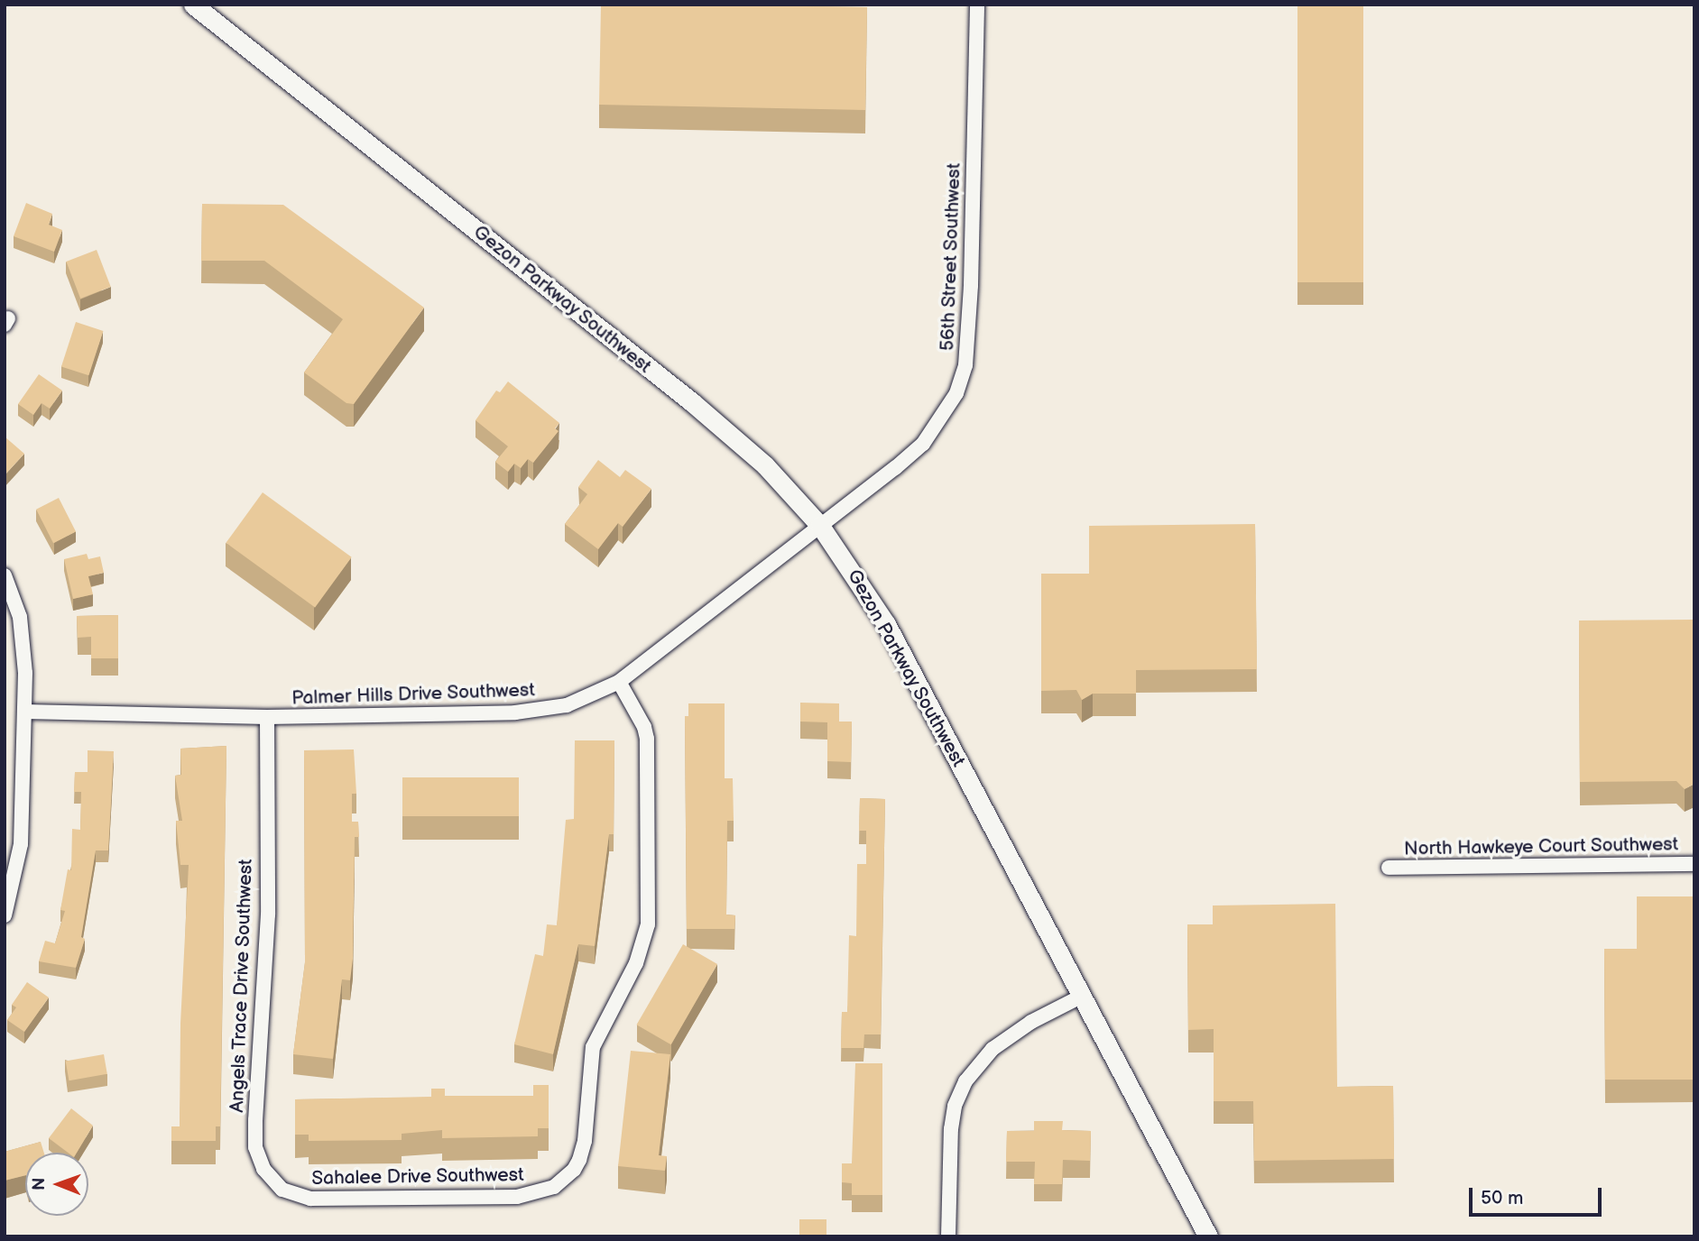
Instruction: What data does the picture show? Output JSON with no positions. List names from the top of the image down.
{
  "streets": {
    "main road": ["Gezon Parkway Southwest"],
    "street": [
      "56th Street Southwest",
      "Palmer Hills Drive Southwest",
      "North Hawkeye Court Southwest",
      "Angels Trace Drive Southwest",
      "Sahalee Drive Southwest"
    ]
  },
  "crossings": [
    ["56th Street Southwest", "Gezon Parkway Southwest"],
    ["56th Street Southwest", "Palmer Hills Drive Southwest"],
    ["Gezon Parkway Southwest", "Palmer Hills Drive Southwest"],
    ["Palmer Hills Drive Southwest", "Angels Trace Drive Southwest"],
    ["Palmer Hills Drive Southwest", "Sahalee Drive Southwest"],
    ["Angels Trace Drive Southwest", "Sahalee Drive Southwest"]
  ],
  "scale_bar": "50 m",
  "north": "left"
}
